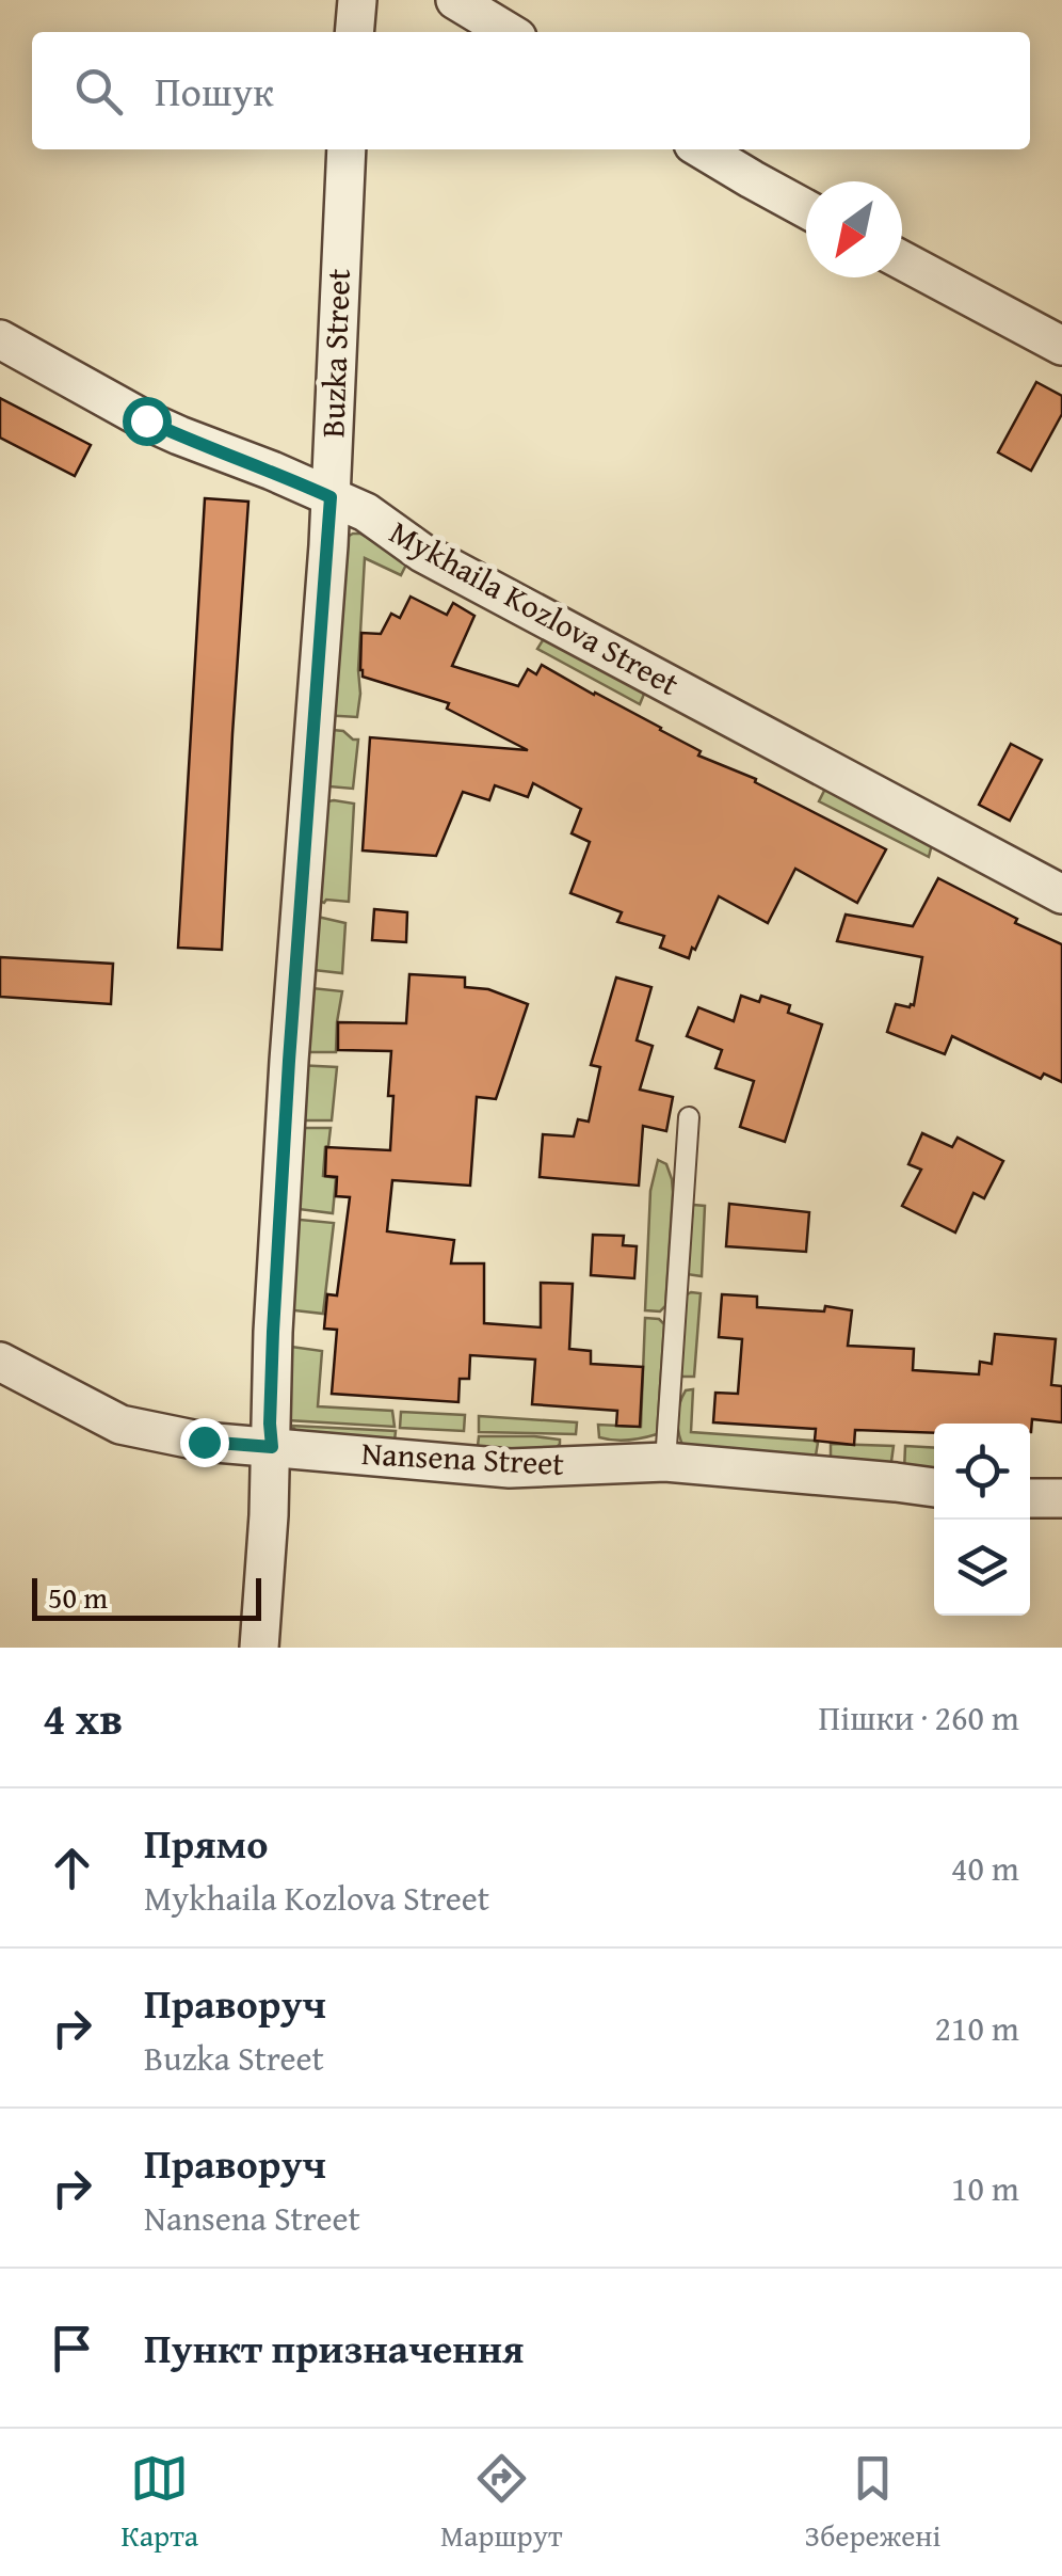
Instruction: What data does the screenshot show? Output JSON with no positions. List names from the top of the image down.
{
  "streets": {
    "street": ["Buzka Street", "Mykhaila Kozlova Street", "Nansena Street"]
  },
  "crossings": [
    ["Buzka Street", "Mykhaila Kozlova Street"],
    ["Buzka Street", "Nansena Street"]
  ],
  "scale_bar": "50 m",
  "north": "bottom left",
  "page": {
    "search": "Пошук",
    "scale": "50 m",
    "heading": ["4 хв", "Пішки · 260 m"],
    "list": [
      ["Прямо", "Mykhaila Kozlova Street", "40 m"],
      ["Праворуч", "Buzka Street", "210 m"],
      ["Праворуч", "Nansena Street", "10 m"],
      "Пункт призначення"
    ],
    "nav": ["Карта", "Маршрут", "Збережені"]
  }
}
